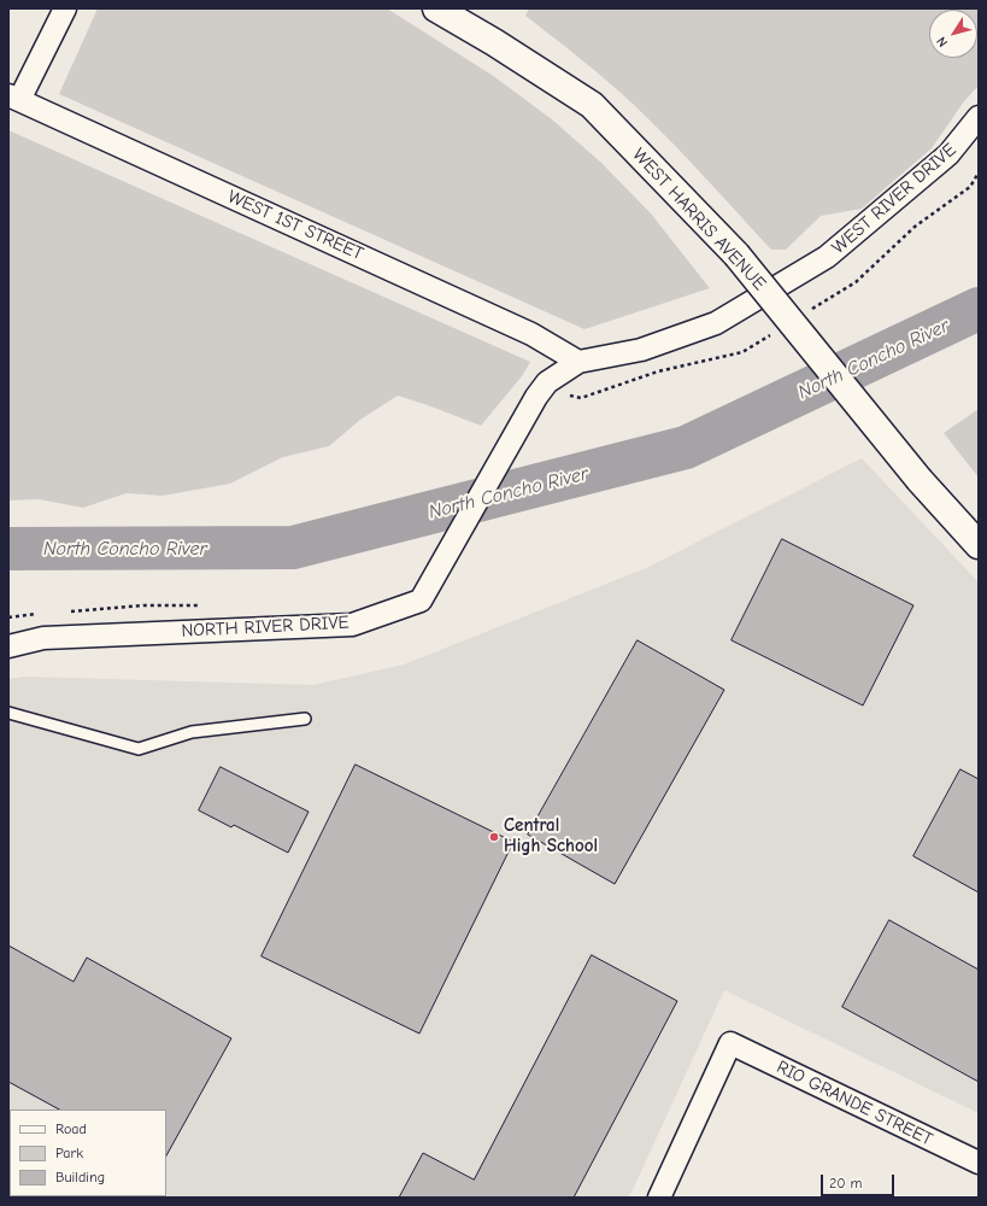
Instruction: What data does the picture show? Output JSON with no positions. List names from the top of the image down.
{
  "streets": {
    "street": [
      "WEST RIVER DRIVE",
      "WEST HARRIS AVENUE",
      "WEST 1ST STREET",
      "NORTH RIVER DRIVE",
      "RIO GRANDE STREET"
    ]
  },
  "crossings": [
    ["WEST RIVER DRIVE", "NORTH RIVER DRIVE"],
    ["WEST 1ST STREET", "NORTH RIVER DRIVE"]
  ],
  "water": ["North Concho River"],
  "places": ["Central High School"],
  "legend": ["Road", "Park", "Building"],
  "scale_bar": "20 m",
  "north": "bottom left"
}
